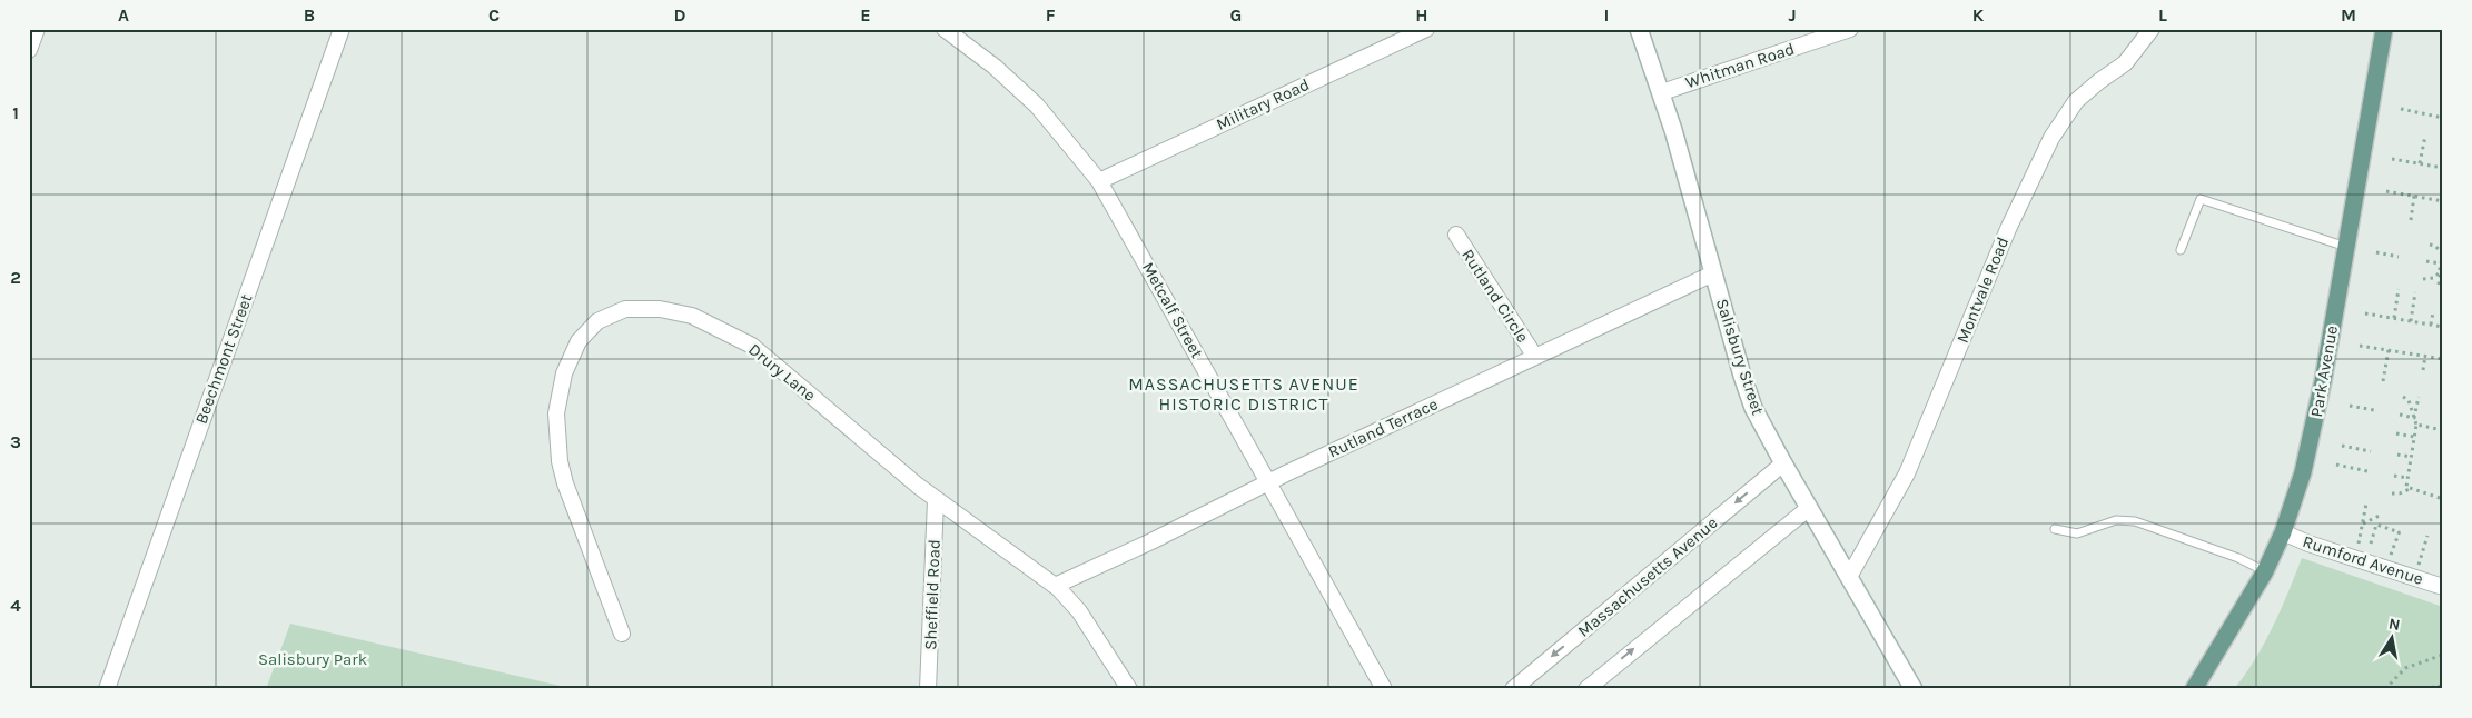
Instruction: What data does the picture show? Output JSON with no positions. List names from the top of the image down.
{
  "streets": {
    "main road": ["Salisbury Street", "Park Avenue"],
    "street": [
      "Whitman Road",
      "Military Road",
      "Montvale Road",
      "Rutland Circle",
      "Metcalf Street",
      "Beechmont Street",
      "Drury Lane",
      "Rutland Terrace",
      "Rumford Avenue",
      "Massachusetts Avenue",
      "Sheffield Road"
    ]
  },
  "crossings": [
    ["Whitman Road", "Salisbury Street"],
    ["Military Road", "Metcalf Street"],
    ["Montvale Road", "Salisbury Street"],
    ["Rutland Circle", "Rutland Terrace"],
    ["Metcalf Street", "Rutland Terrace"],
    ["Salisbury Street", "Rutland Terrace"],
    ["Salisbury Street", "Massachusetts Avenue"],
    ["Park Avenue", "Rumford Avenue"],
    ["Drury Lane", "Rutland Terrace"],
    ["Drury Lane", "Sheffield Road"]
  ],
  "districts": ["MASSACHUSETTS AVENUE HISTORIC DISTRICT"],
  "parks": ["Salisbury Park"],
  "north": "top",
  "grid": {
    "columns": [
      "A",
      "B",
      "C",
      "D",
      "E",
      "F",
      "G",
      "H",
      "I",
      "J",
      "K",
      "L",
      "M"
    ],
    "rows": [
      "1",
      "2",
      "3",
      "4"
    ]
  }
}
